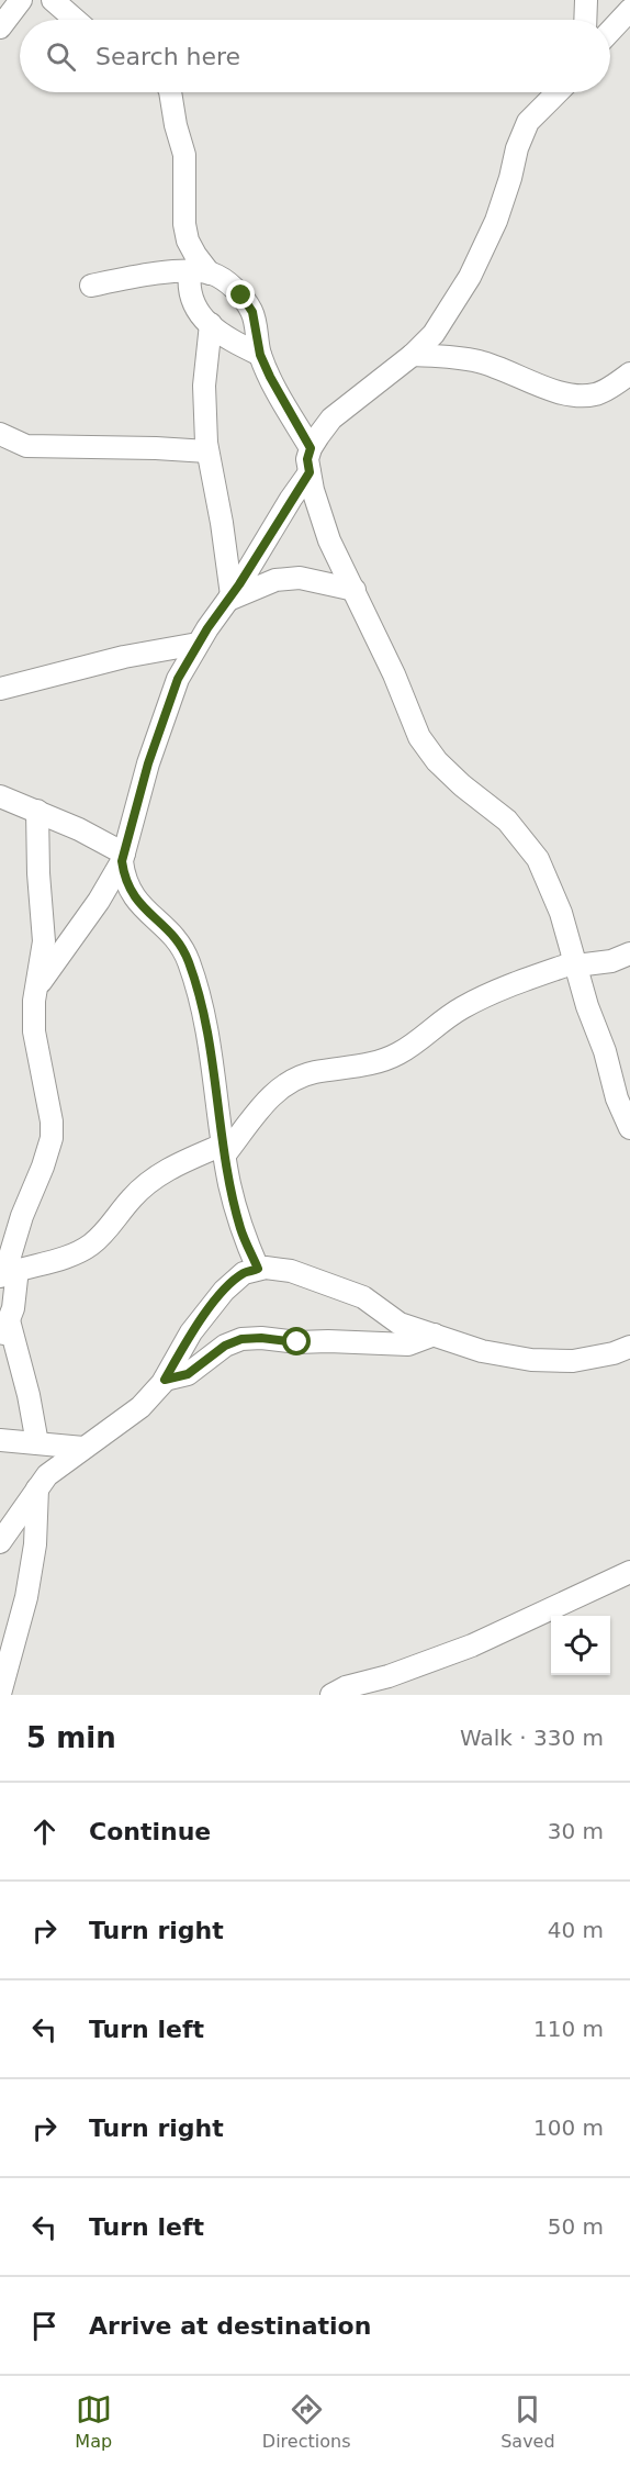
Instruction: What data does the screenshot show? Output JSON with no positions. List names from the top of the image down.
{
  "page": {
    "search": "Search here",
    "heading": ["5 min", "Walk · 330 m"],
    "list": [
      ["Continue", "30 m"],
      ["Turn right", "40 m"],
      ["Turn left", "110 m"],
      ["Turn right", "100 m"],
      ["Turn left", "50 m"],
      "Arrive at destination"
    ],
    "nav": ["Map", "Directions", "Saved"]
  }
}
